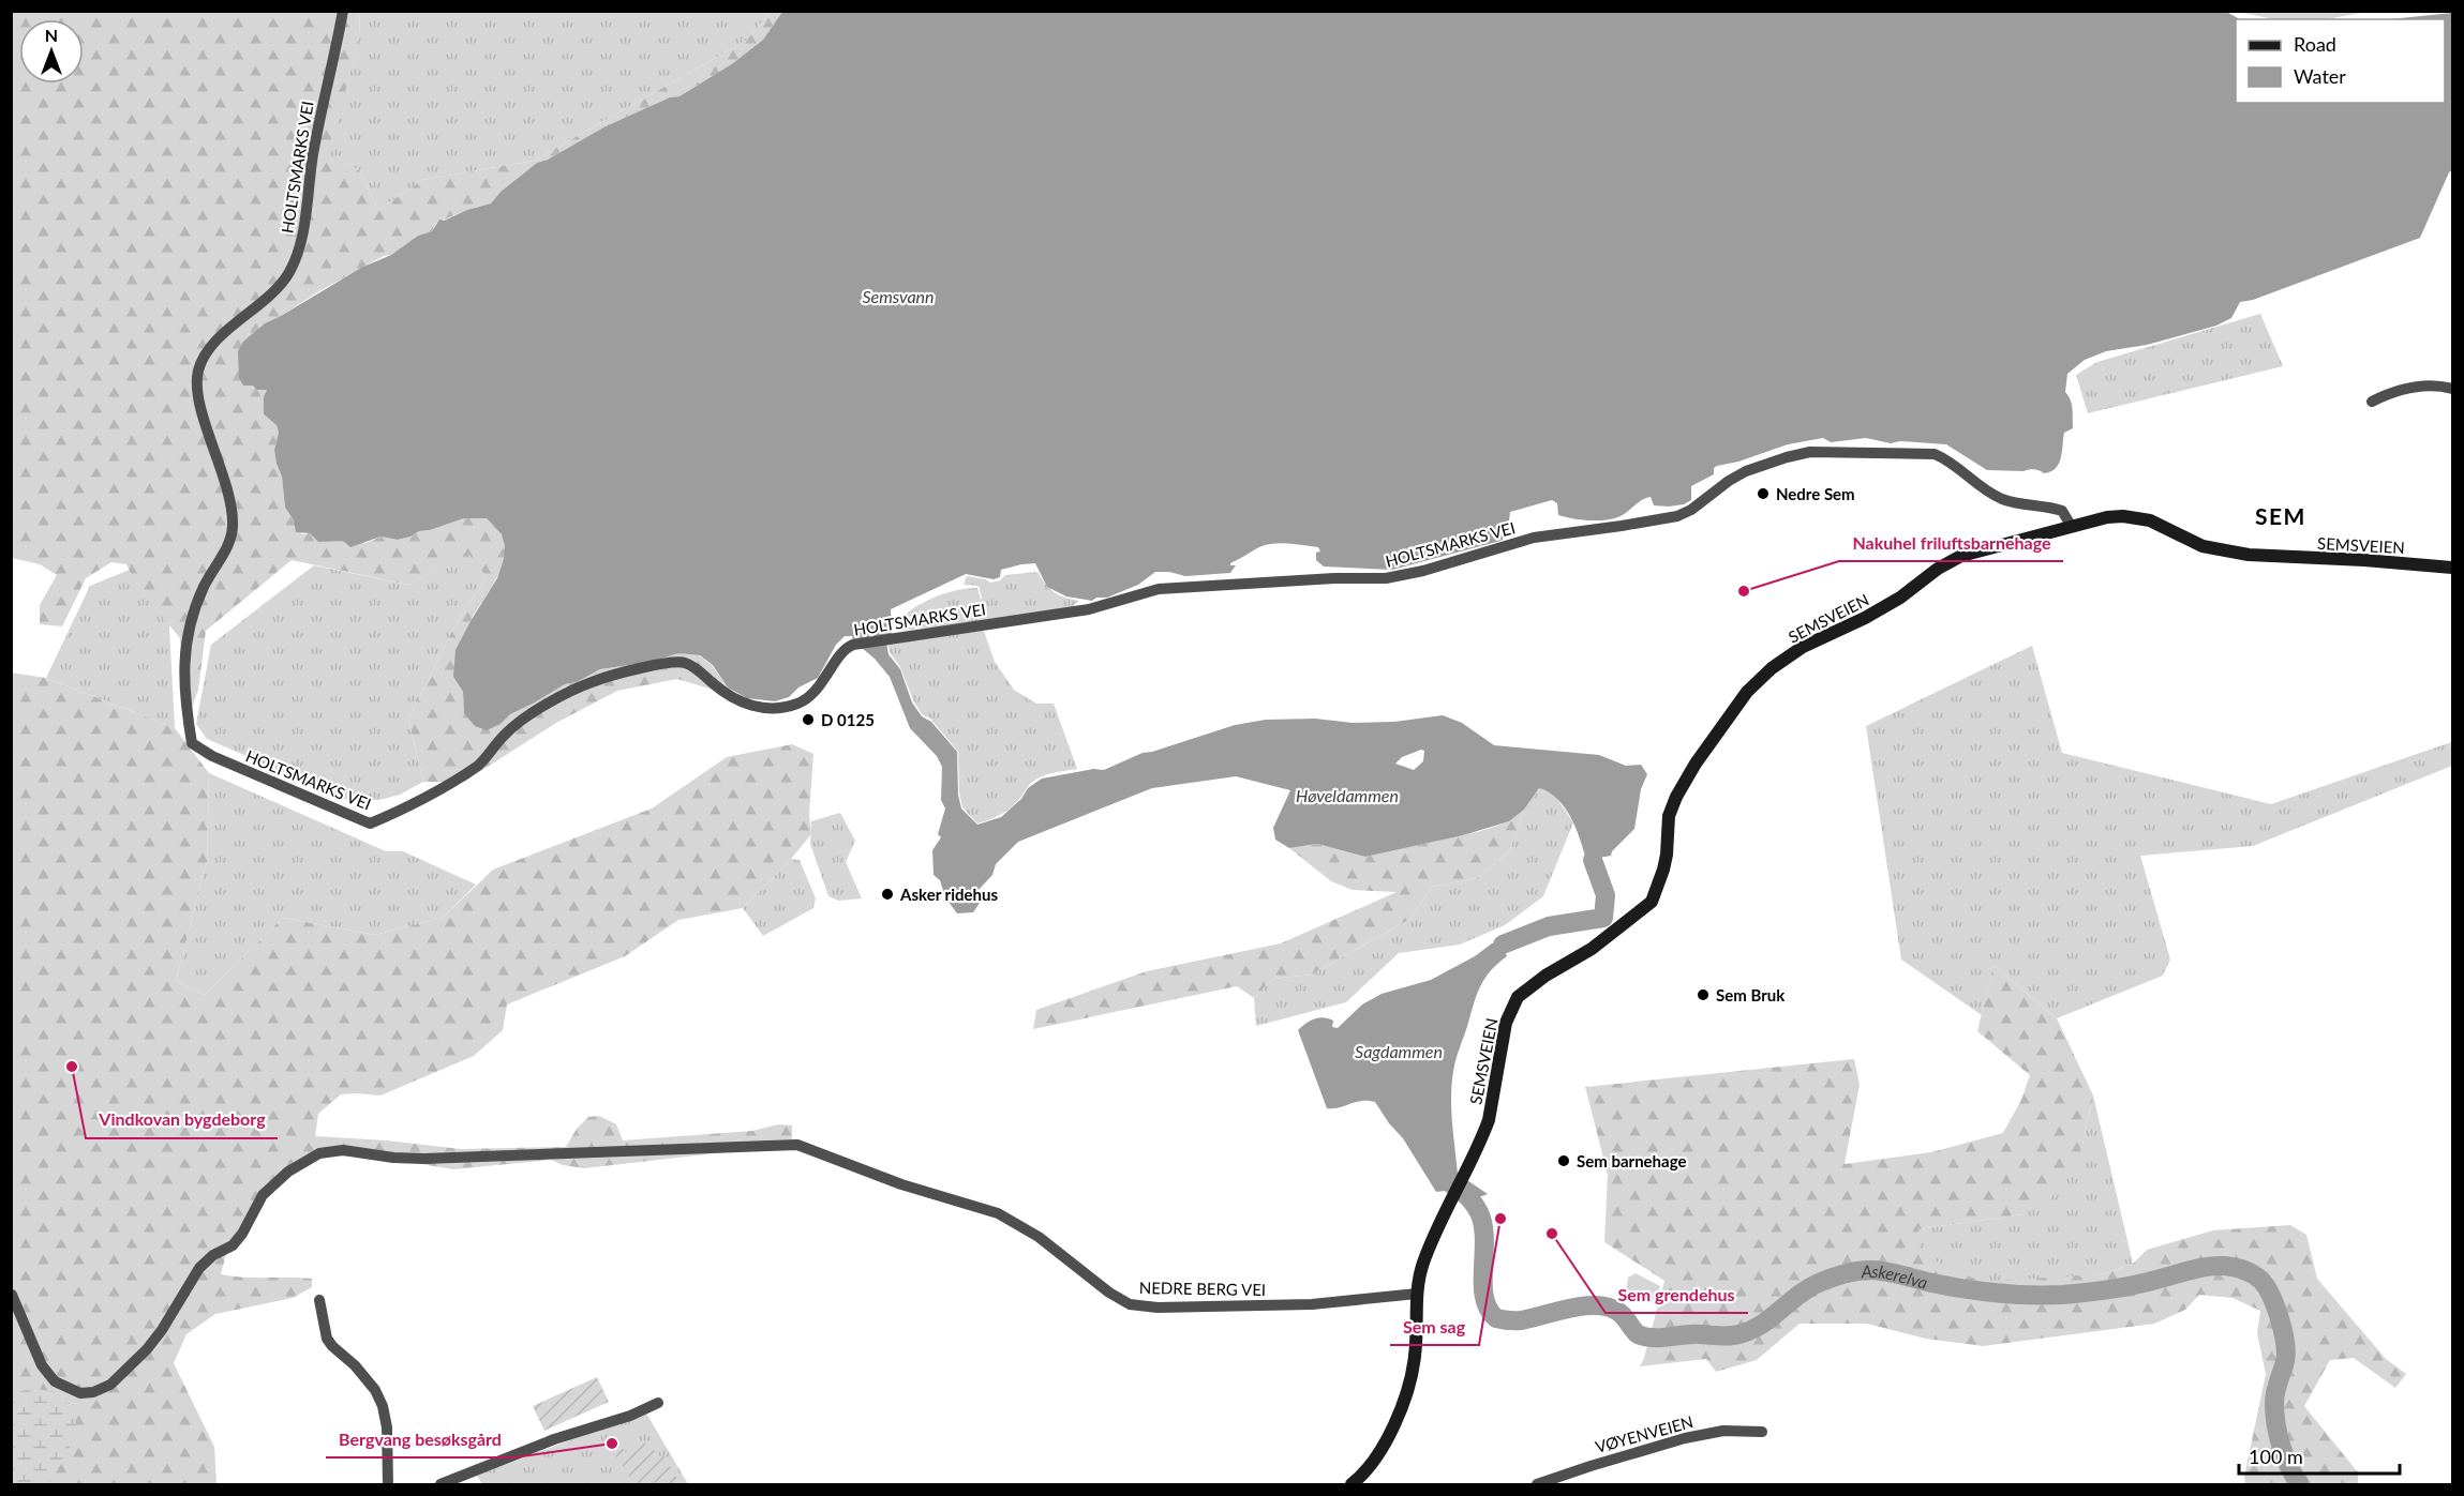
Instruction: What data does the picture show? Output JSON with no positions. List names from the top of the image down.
{
  "streets": {
    "main road": ["SEMSVEIEN"],
    "street": ["HOLTSMARKS VEI", "NEDRE BERG VEI", "VØYENVEIEN"]
  },
  "crossings": [
    ["HOLTSMARKS VEI", "SEMSVEIEN"],
    ["SEMSVEIEN", "NEDRE BERG VEI"]
  ],
  "districts": ["SEM"],
  "water": [
    "Semsvann",
    "Høveldammen",
    "Sagdammen",
    "Askerelva"
  ],
  "places": [
    "Nedre Sem",
    "Nakuhel friluftsbarnehage",
    "D 0125",
    "Asker ridehus",
    "Sem Bruk",
    "Vindkovan bygdeborg",
    "Sem barnehage",
    "Sem sag",
    "Sem grendehus",
    "Bergvang besøksgård"
  ],
  "legend": ["Road", "Water"],
  "scale_bar": "100 m",
  "north": "top"
}
